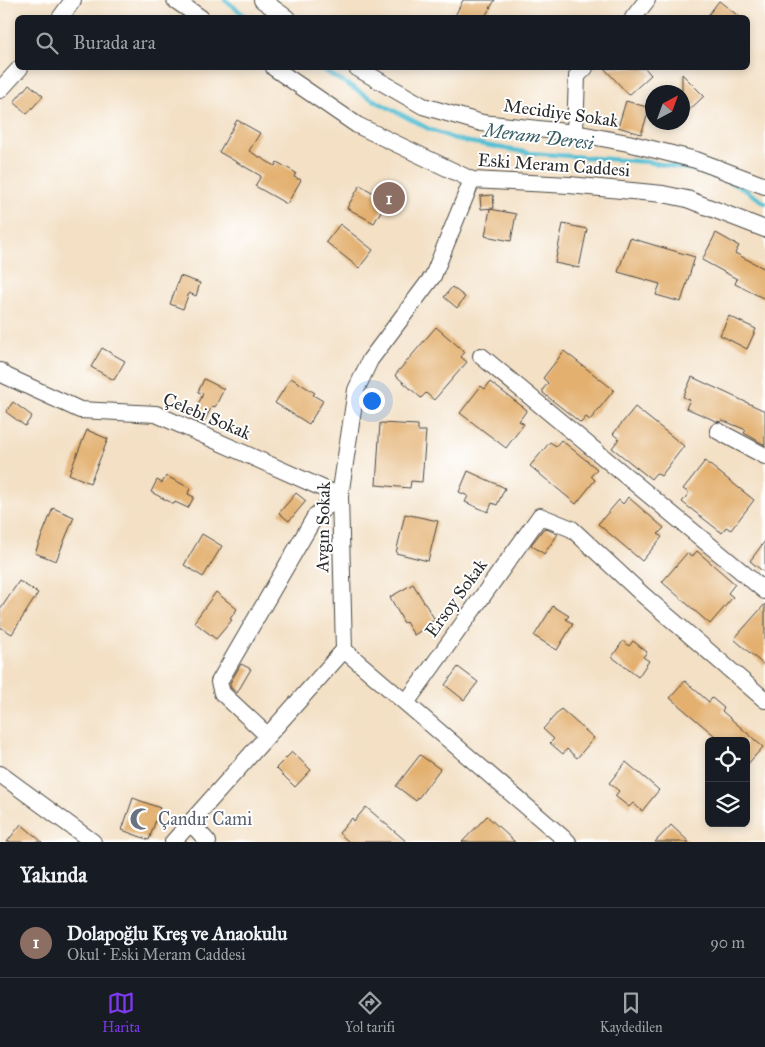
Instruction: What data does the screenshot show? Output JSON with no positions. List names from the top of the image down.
{
  "streets": {
    "street": [
      "Mecidiye Sokak",
      "Eski Meram Caddesi",
      "Çelebi Sokak",
      "Avgın Sokak",
      "Ersoy Sokak"
    ]
  },
  "crossings": [
    ["Eski Meram Caddesi", "Avgın Sokak"],
    ["Çelebi Sokak", "Avgın Sokak"]
  ],
  "water": ["Meram Deresi"],
  "places": {
    "mosque": ["Çandır Cami"]
  },
  "north": "top right",
  "page": {
    "search": "Burada ara",
    "pins": "1",
    "heading": "Yakında",
    "list": [
      {
        "mark": "1",
        "name": "Dolapoğlu Kreş ve Anaokulu",
        "note": "Okul · Eski Meram Caddesi",
        "value": "90 m"
      }
    ],
    "nav": ["Harita", "Yol tarifi", "Kaydedilen"]
  }
}
